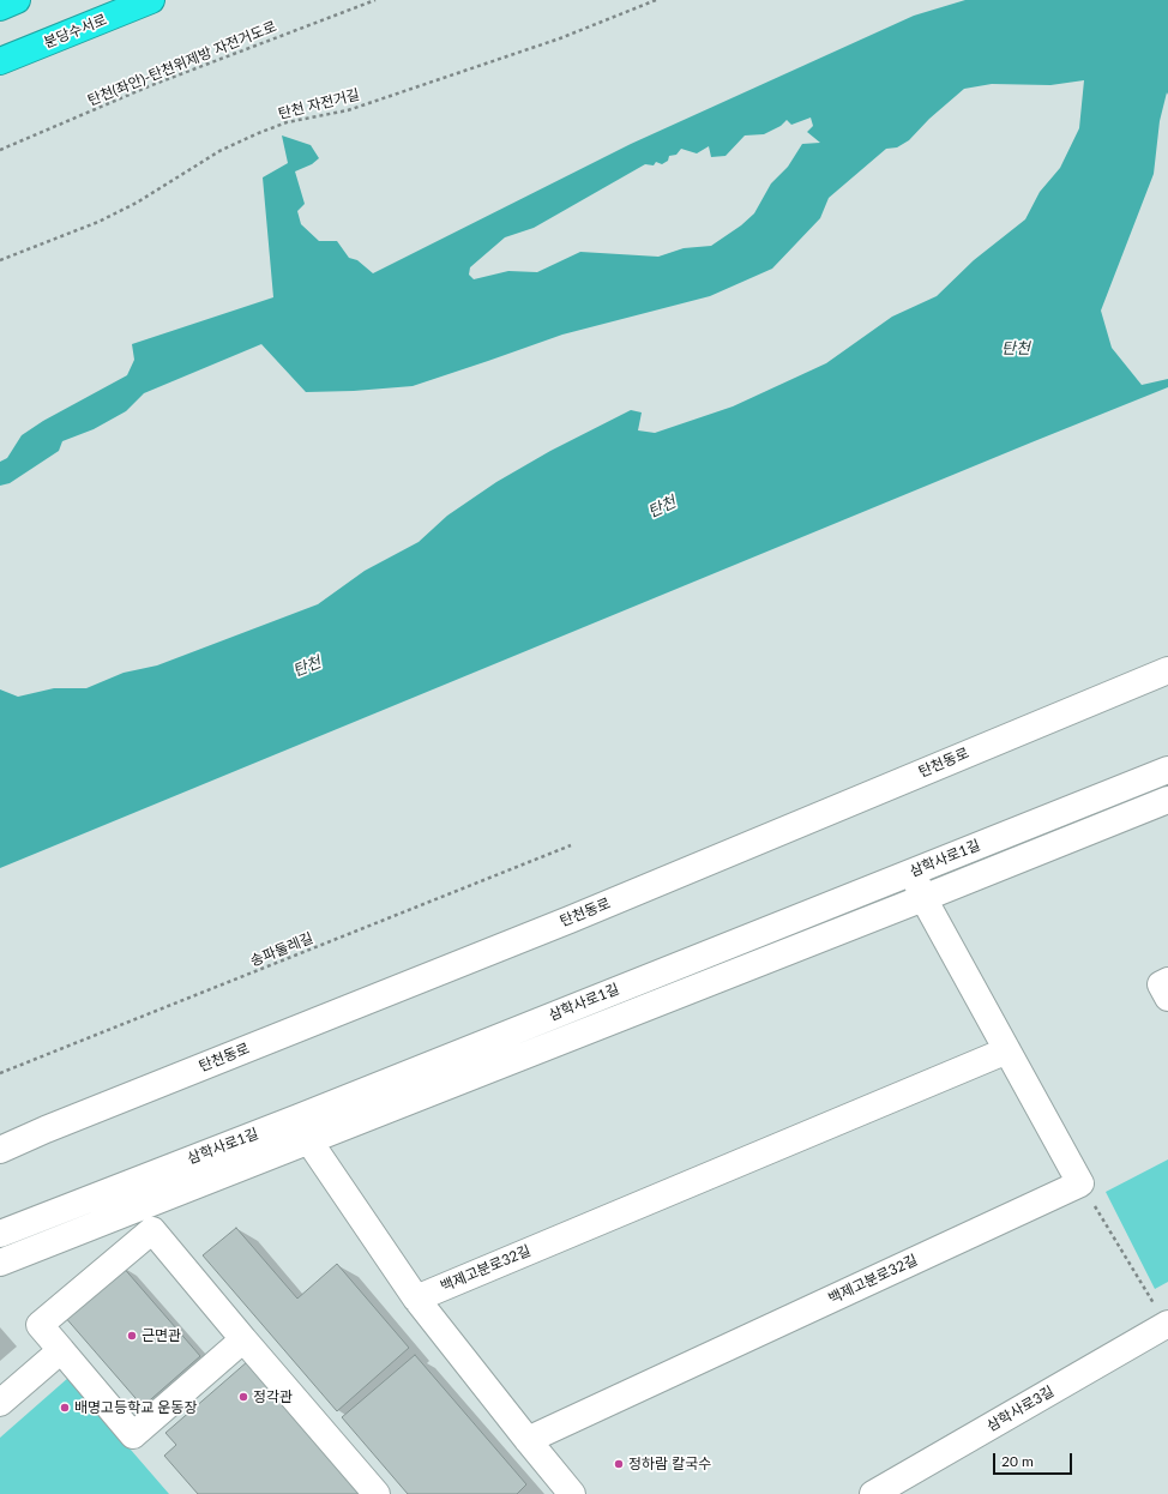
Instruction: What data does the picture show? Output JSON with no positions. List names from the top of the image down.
{
  "streets": {
    "highway": ["분당수서로"],
    "street": [
      "탄천동로",
      "삼학사로1길",
      "백제고분로32길",
      "삼학사로3길"
    ],
    "path": ["탄천(좌안)-탄천위제방 자전거도로", "탄천 자전거길", "송파둘레길"]
  },
  "water": ["탄천"],
  "places": [
    "근면관",
    "정각관",
    "배명고등학교 운동장",
    "정하람 칼국수"
  ],
  "scale_bar": "20 m"
}
